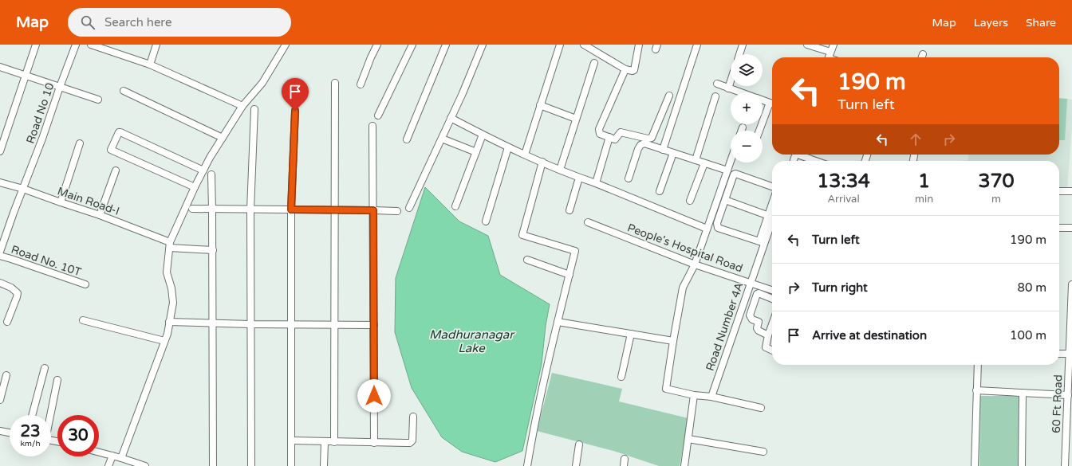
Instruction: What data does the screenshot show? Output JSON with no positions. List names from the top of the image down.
{
  "streets": {
    "street": [
      "Road No 10",
      "Main Road-I",
      "People's Hospital Road",
      "Road No. 10T",
      "Road Number 4A",
      "60 Ft Road"
    ]
  },
  "crossings": [
    ["Road No 10", "Main Road-I"],
    ["People's Hospital Road", "Road Number 4A"]
  ],
  "water": ["Madhuranagar Lake"],
  "page": {
    "header": "Map",
    "search": "Search here",
    "nav": ["Map", "Layers", "Share"],
    "map_buttons": ["+", "−"],
    "turn": ["190 m", "Turn left"],
    "eta": [
      "13:34",
      "Arrival",
      "1",
      "min",
      "370",
      "m"
    ],
    "list": [
      {
        "name": "Turn left",
        "value": "190 m"
      },
      {
        "name": "Turn right",
        "value": "80 m"
      },
      {
        "name": "Arrive at destination",
        "value": "100 m"
      }
    ],
    "speed": "23 km/h",
    "limit": "30"
  }
}
